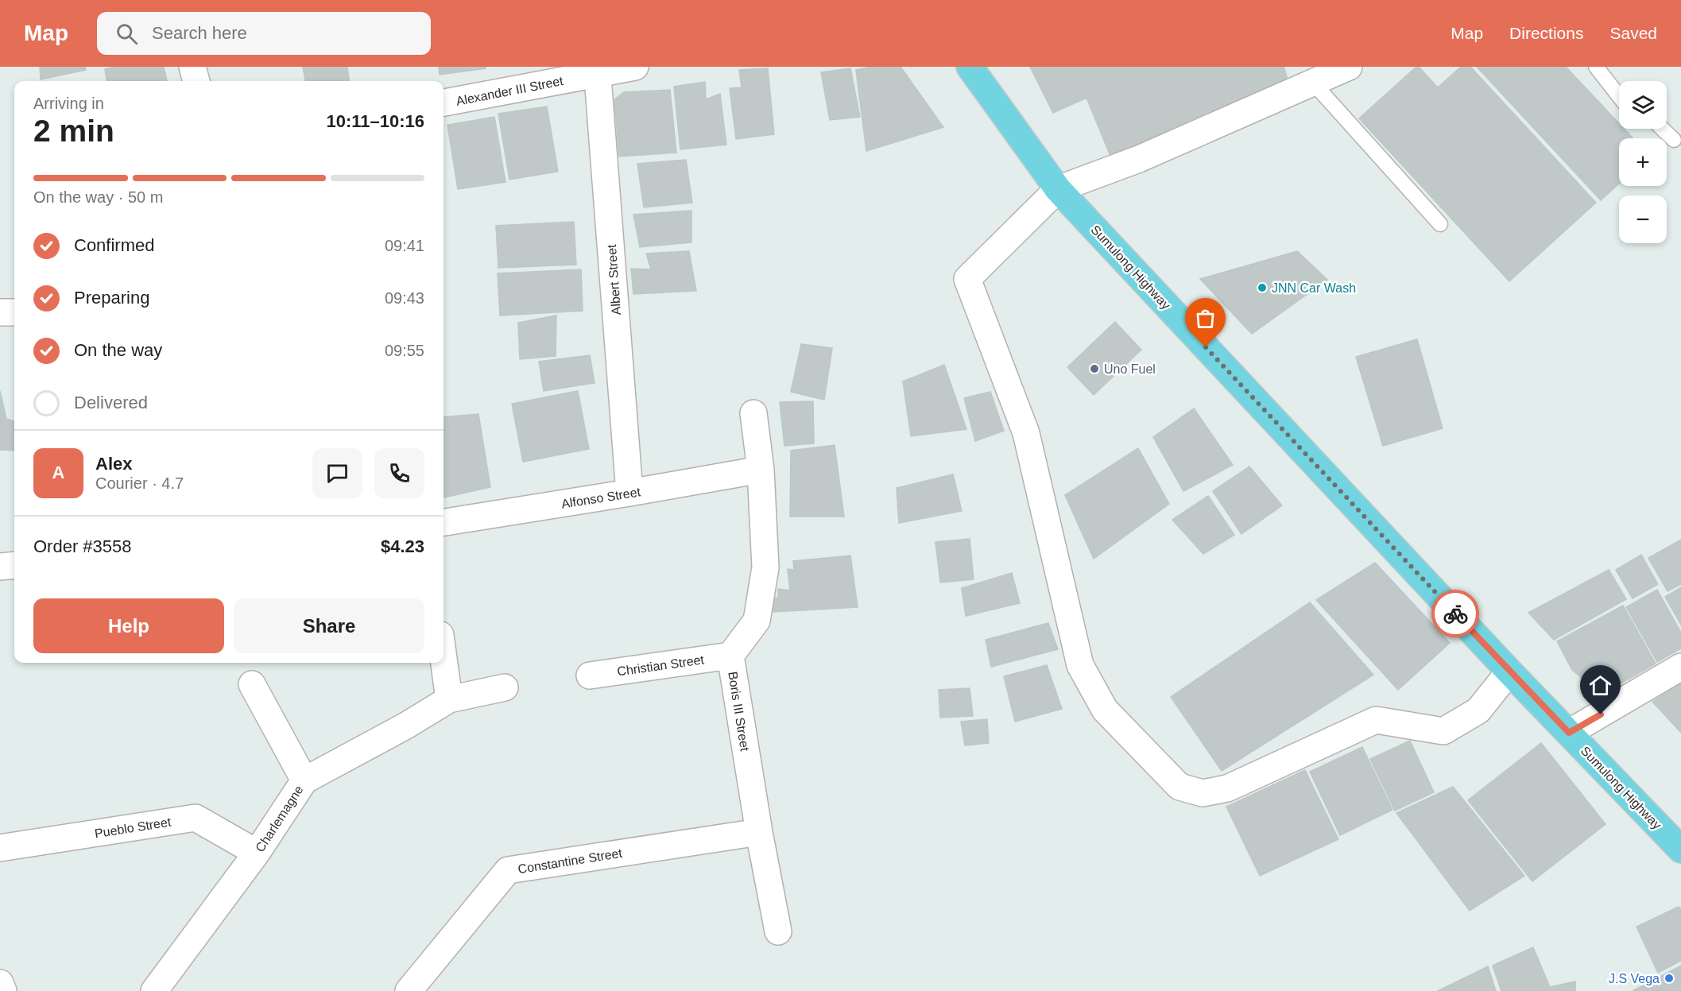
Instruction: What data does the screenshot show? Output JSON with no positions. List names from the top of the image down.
{
  "streets": {
    "main road": ["Sumulong Highway"],
    "street": [
      "Alexander III Street",
      "Albert Street",
      "Alfonso Street",
      "Christian Street",
      "Boris III Street",
      "Charlemagne",
      "Pueblo Street",
      "Constantine Street"
    ]
  },
  "crossings": [
    ["Alexander III Street", "Albert Street"],
    ["Albert Street", "Alfonso Street"],
    ["Alfonso Street", "Boris III Street"],
    ["Christian Street", "Boris III Street"],
    ["Boris III Street", "Constantine Street"],
    ["Charlemagne", "Pueblo Street"]
  ],
  "places": ["JNN Car Wash", "Uno Fuel", "J.S Vega"],
  "page": {
    "header": "Map",
    "search": "Search here",
    "nav": ["Map", "Directions", "Saved"],
    "map_buttons": ["+", "−"],
    "heading": ["2 min", "Arriving in", "10:11–10:16"],
    "panel": [
      "Alex",
      "Courier · 4.7",
      "Order #3558",
      "$4.23"
    ],
    "bar": "On the way · 50 m",
    "list": [
      ["Confirmed", "09:41"],
      ["Preparing", "09:43"],
      ["On the way", "09:55"],
      "Delivered"
    ],
    "round": "A",
    "buttons": ["Help", "Share"]
  }
}
